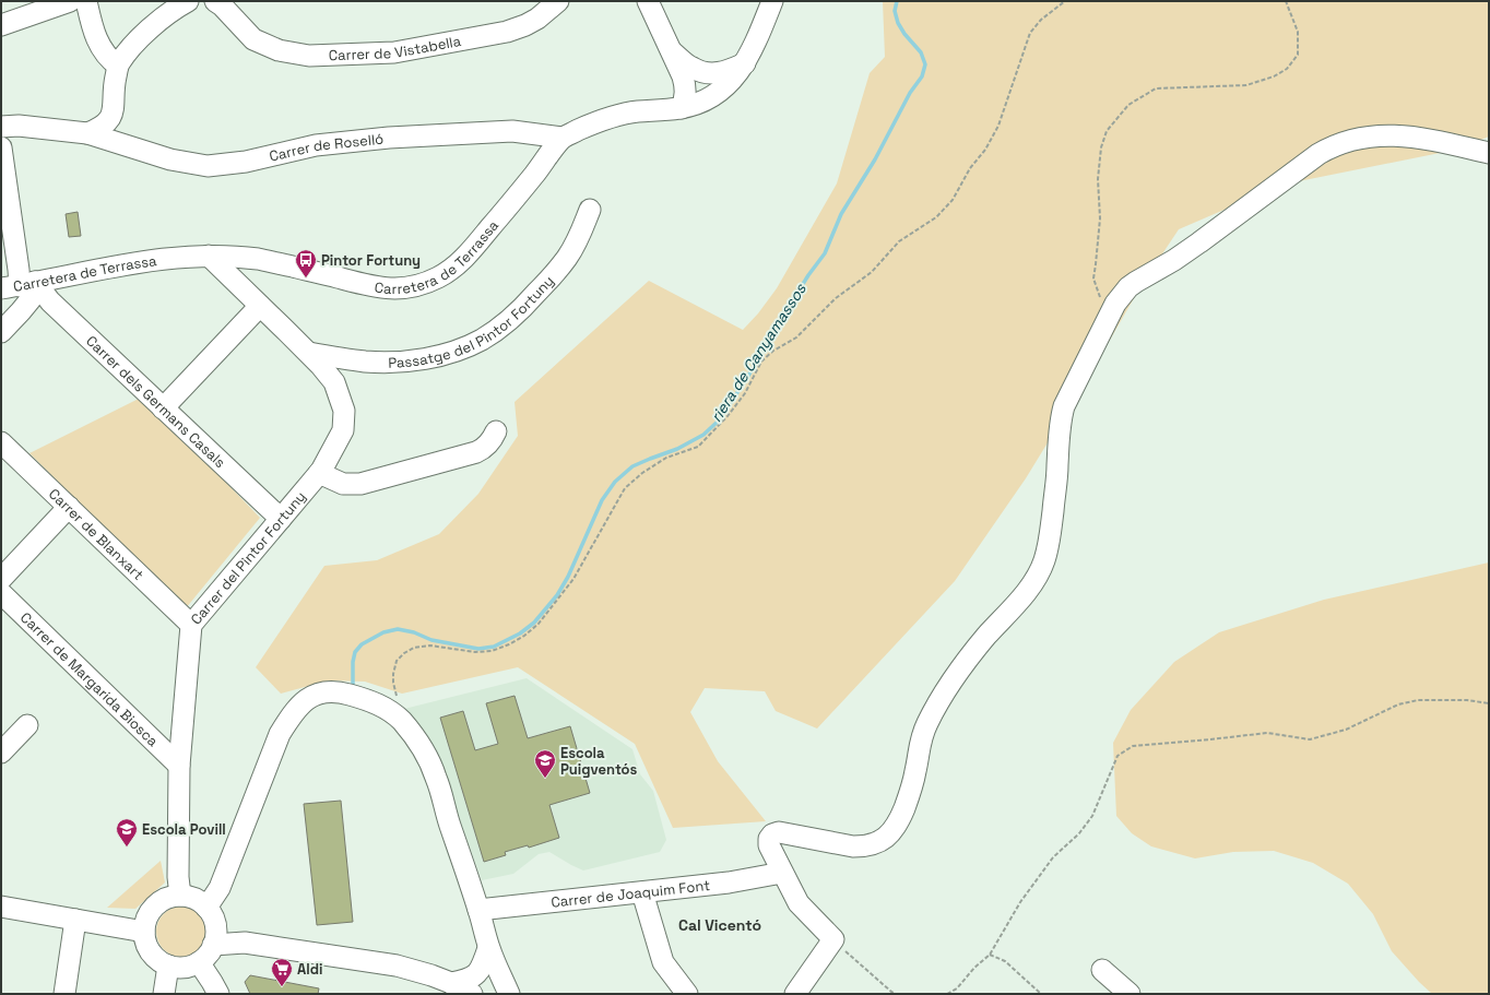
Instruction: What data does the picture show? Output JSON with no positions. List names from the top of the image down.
{
  "streets": {
    "street": [
      "Carrer de Vistabella",
      "Carrer de Roselló",
      "Carretera de Terrassa",
      "Passatge del Pintor Fortuny",
      "Carrer dels Germans Casals",
      "Carrer de Blanxart",
      "Carrer del Pintor Fortuny",
      "Carrer de Margarida Biosca",
      "Carrer de Joaquim Font"
    ]
  },
  "crossings": [
    ["Carrer de Roselló", "Carretera de Terrassa"],
    ["Carretera de Terrassa", "Carrer dels Germans Casals"],
    ["Carretera de Terrassa", "Carrer del Pintor Fortuny"],
    ["Passatge del Pintor Fortuny", "Carrer del Pintor Fortuny"],
    ["Carrer dels Germans Casals", "Carrer del Pintor Fortuny"],
    ["Carrer de Blanxart", "Carrer del Pintor Fortuny"],
    ["Carrer del Pintor Fortuny", "Carrer de Margarida Biosca"]
  ],
  "districts": ["Cal Vicentó"],
  "water": ["riera de Canyamassos"],
  "places": {
    "bus stop": ["Pintor Fortuny"],
    "school or university": ["Escola Puigventós", "Escola Povill"],
    "supermarket": ["Aldi"]
  }
}
